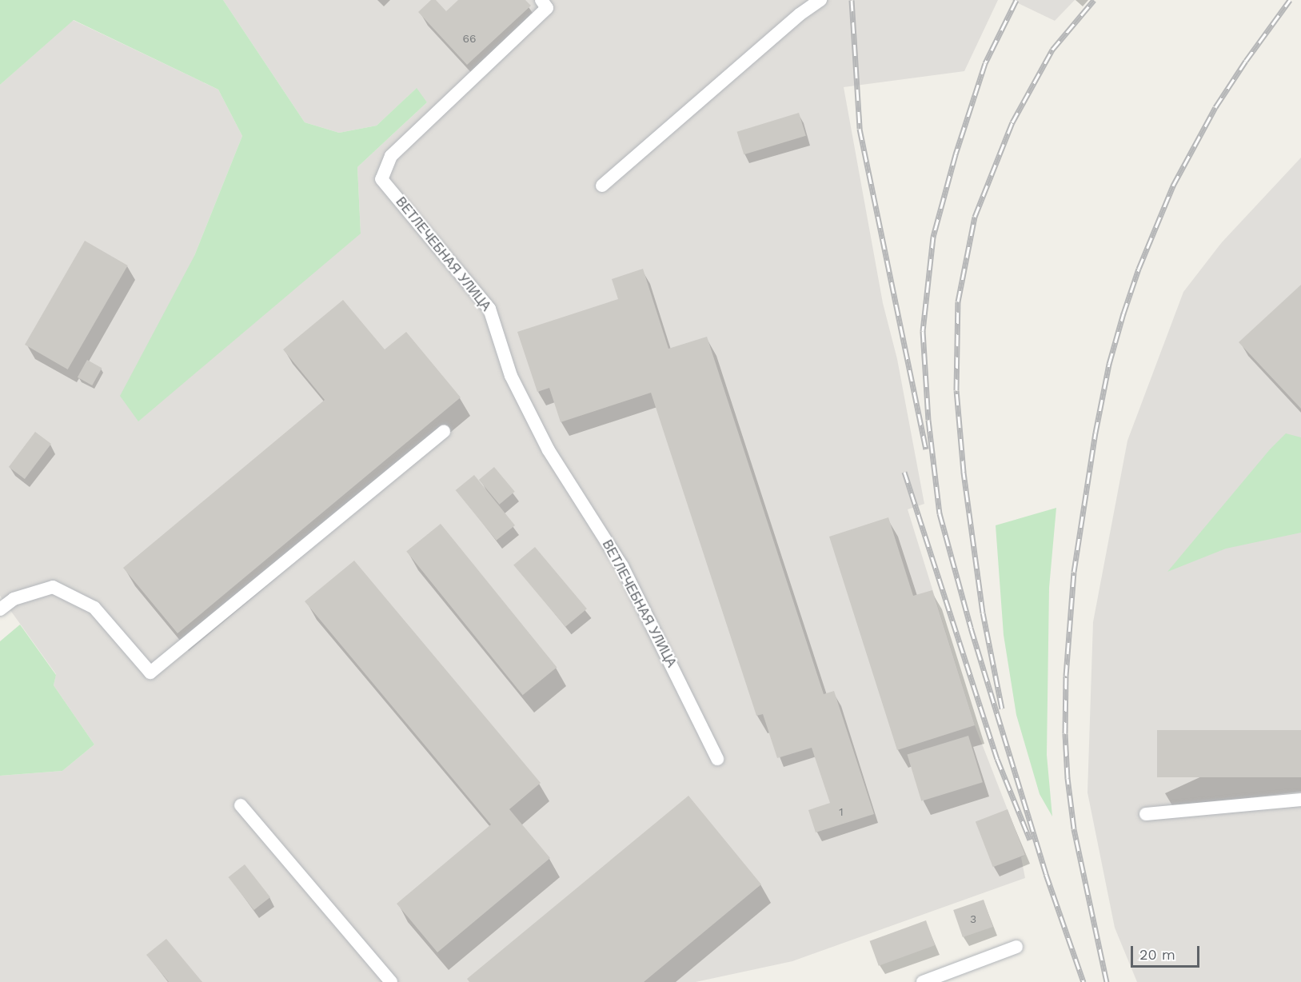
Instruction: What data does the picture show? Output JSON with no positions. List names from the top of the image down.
{
  "streets": {
    "lane": ["ВЕТЛЕЧЕБНАЯ УЛИЦА"]
  },
  "house_numbers": ["66", "1", "3"],
  "scale_bar": "20 m"
}
